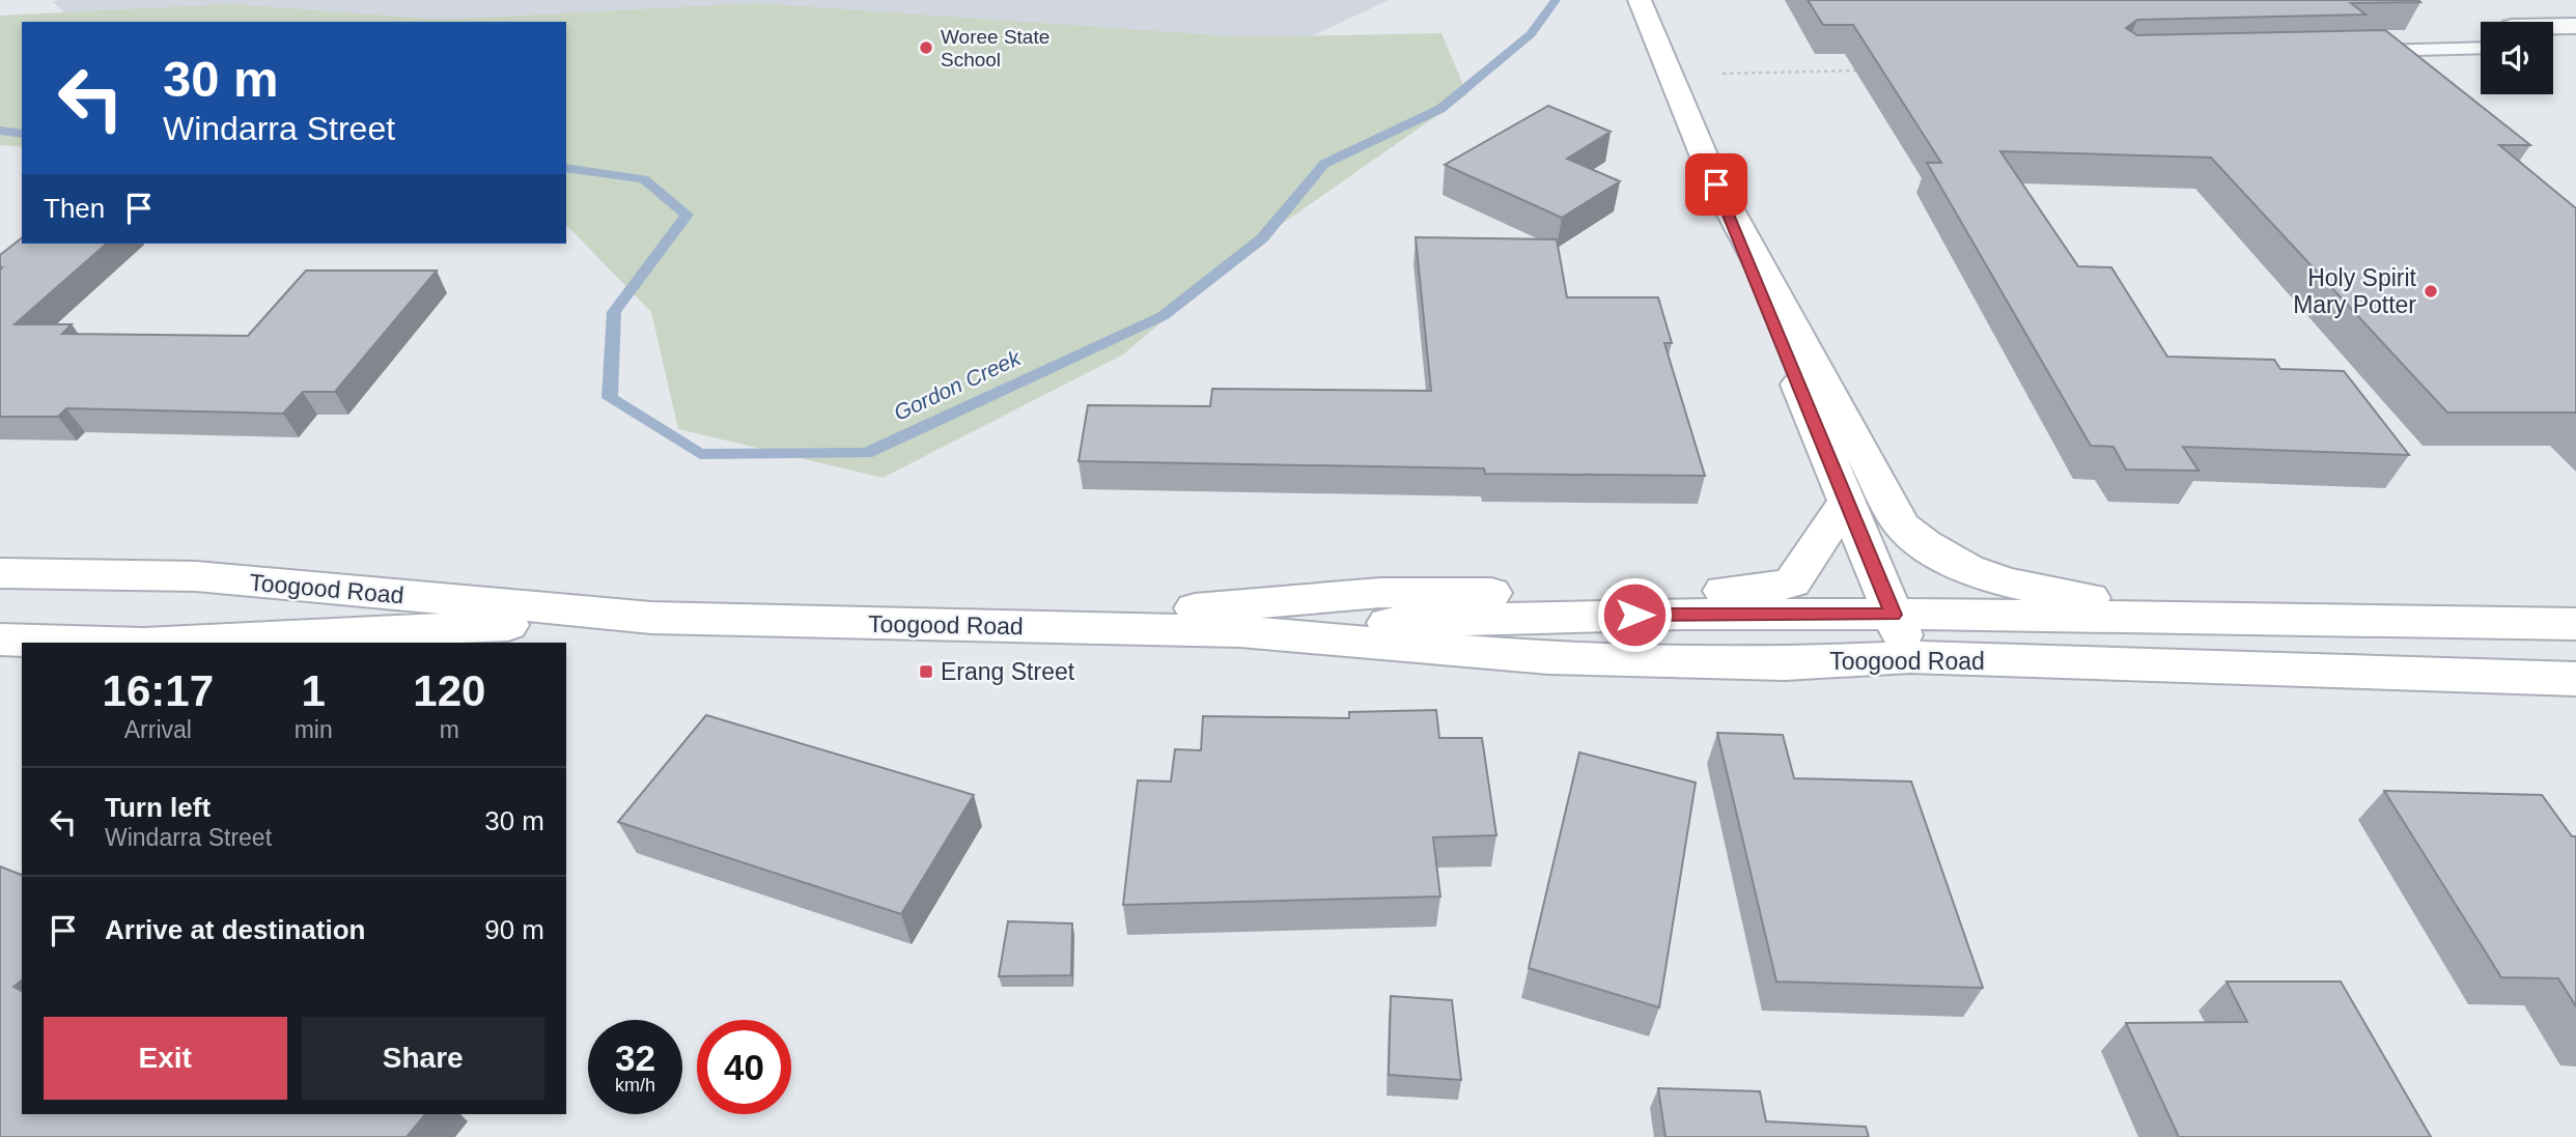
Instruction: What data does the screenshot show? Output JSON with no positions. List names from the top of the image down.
{
  "streets": {
    "street": ["Toogood Road"]
  },
  "water": ["Gordon Creek"],
  "places": {
    "other": ["Woree State School", "Holy Spirit Mary Potter"],
    "transit": ["Erang Street"]
  },
  "page": {
    "turn": ["30 m", "Windarra Street"],
    "then": "Then",
    "eta": [
      "16:17",
      "Arrival",
      "1",
      "min",
      "120",
      "m"
    ],
    "list": [
      {
        "name": "Turn left",
        "note": "Windarra Street",
        "value": "30 m"
      },
      {
        "name": "Arrive at destination",
        "value": "90 m"
      }
    ],
    "buttons": ["Exit", "Share"],
    "speed": "32 km/h",
    "limit": "40"
  }
}
